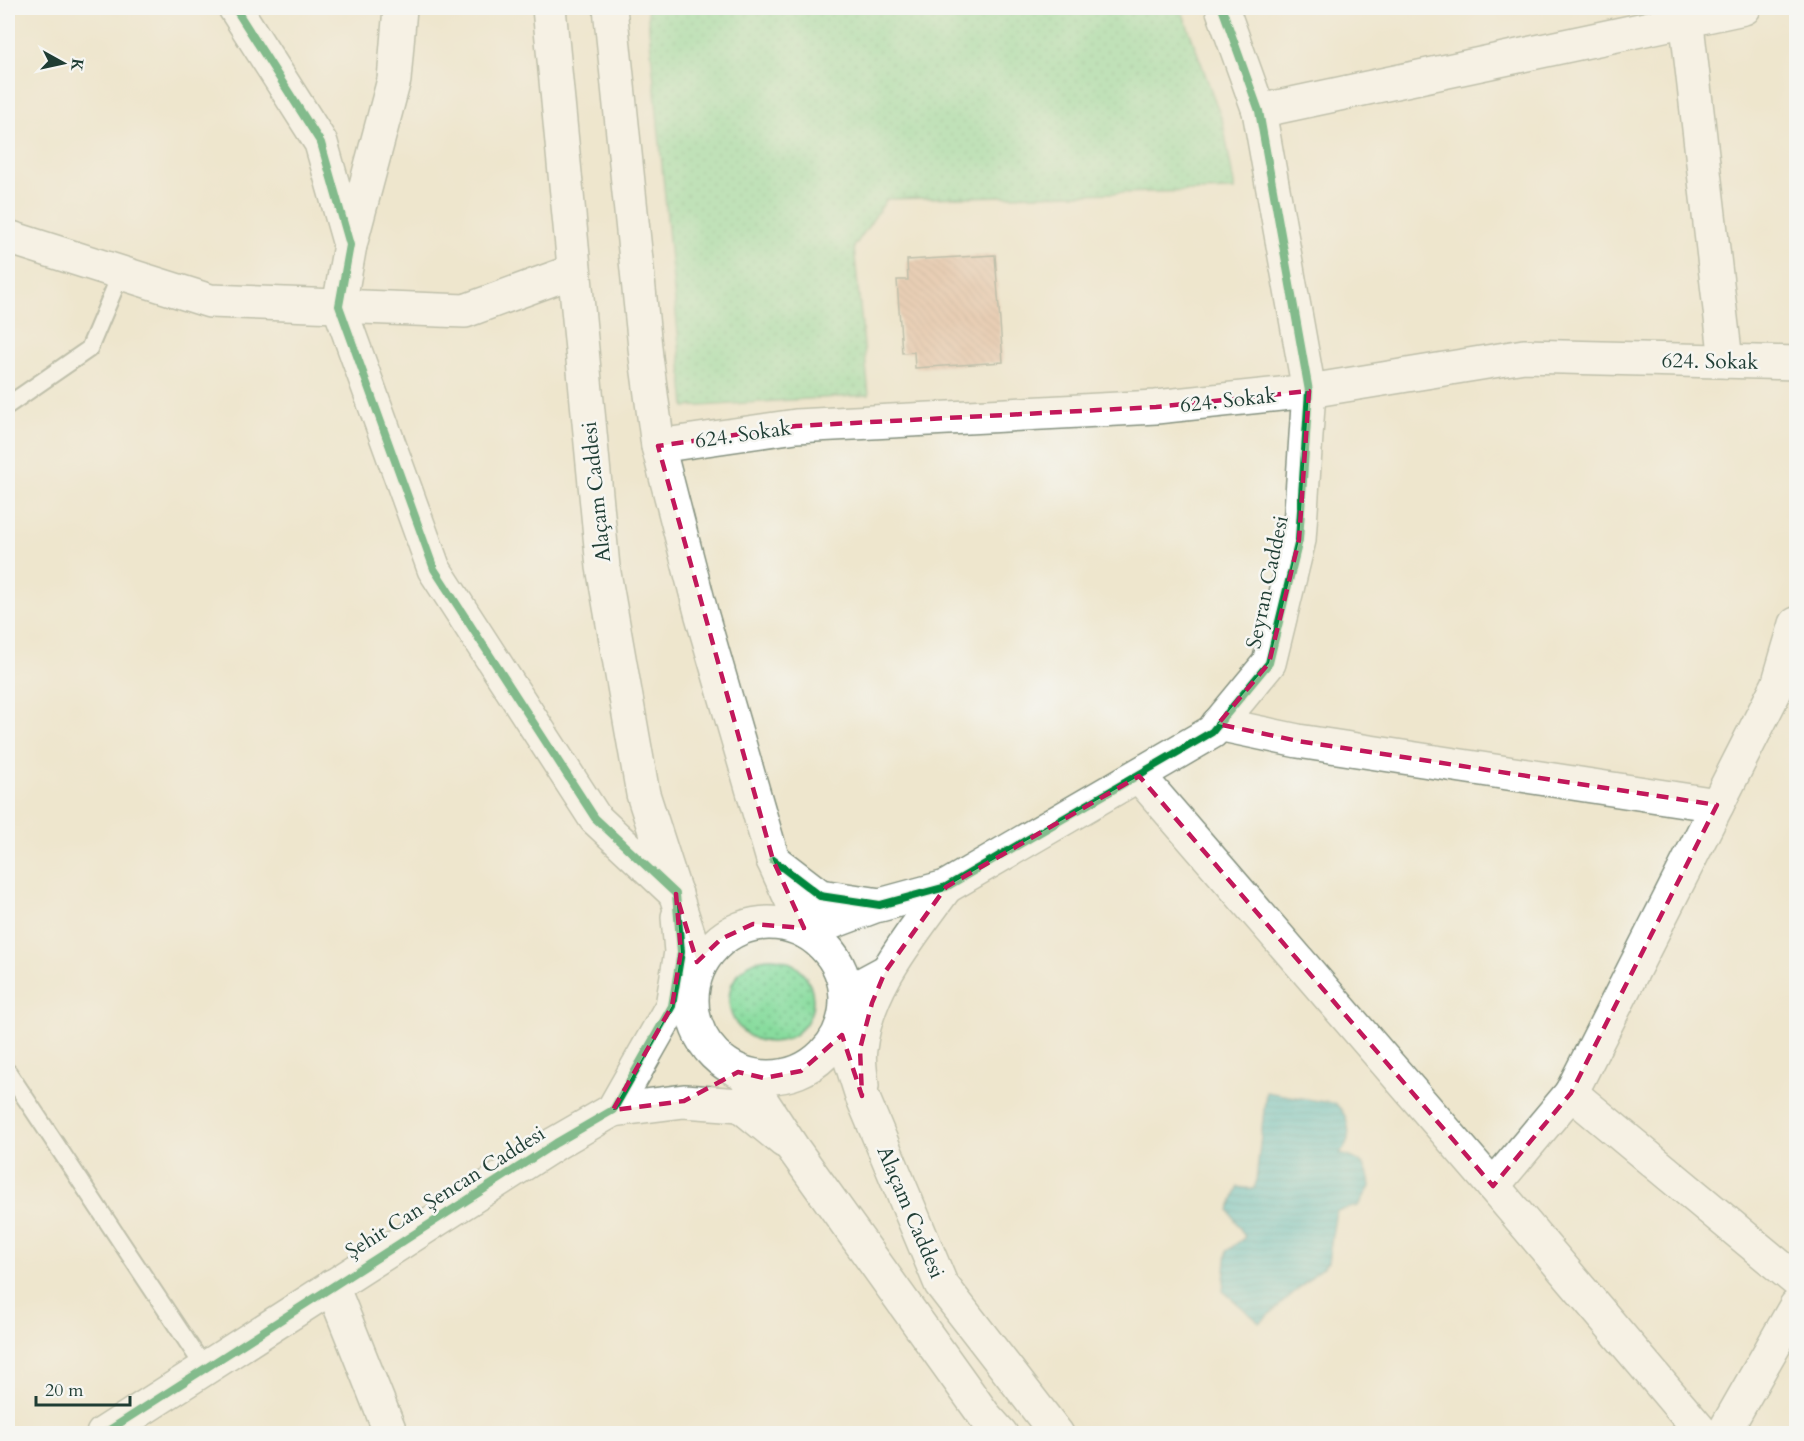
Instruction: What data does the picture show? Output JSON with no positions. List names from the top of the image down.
{
  "streets": {
    "street": [
      "624. Sokak",
      "Alaçam Caddesi",
      "Seyran Caddesi",
      "Şehit Can Şencan Caddesi"
    ]
  },
  "crossings": [
    ["624. Sokak", "Seyran Caddesi"],
    ["Alaçam Caddesi", "Seyran Caddesi"],
    ["Alaçam Caddesi", "Şehit Can Şencan Caddesi"],
    ["Seyran Caddesi", "Şehit Can Şencan Caddesi"]
  ],
  "scale_bar": "20 m",
  "north": "right"
}
